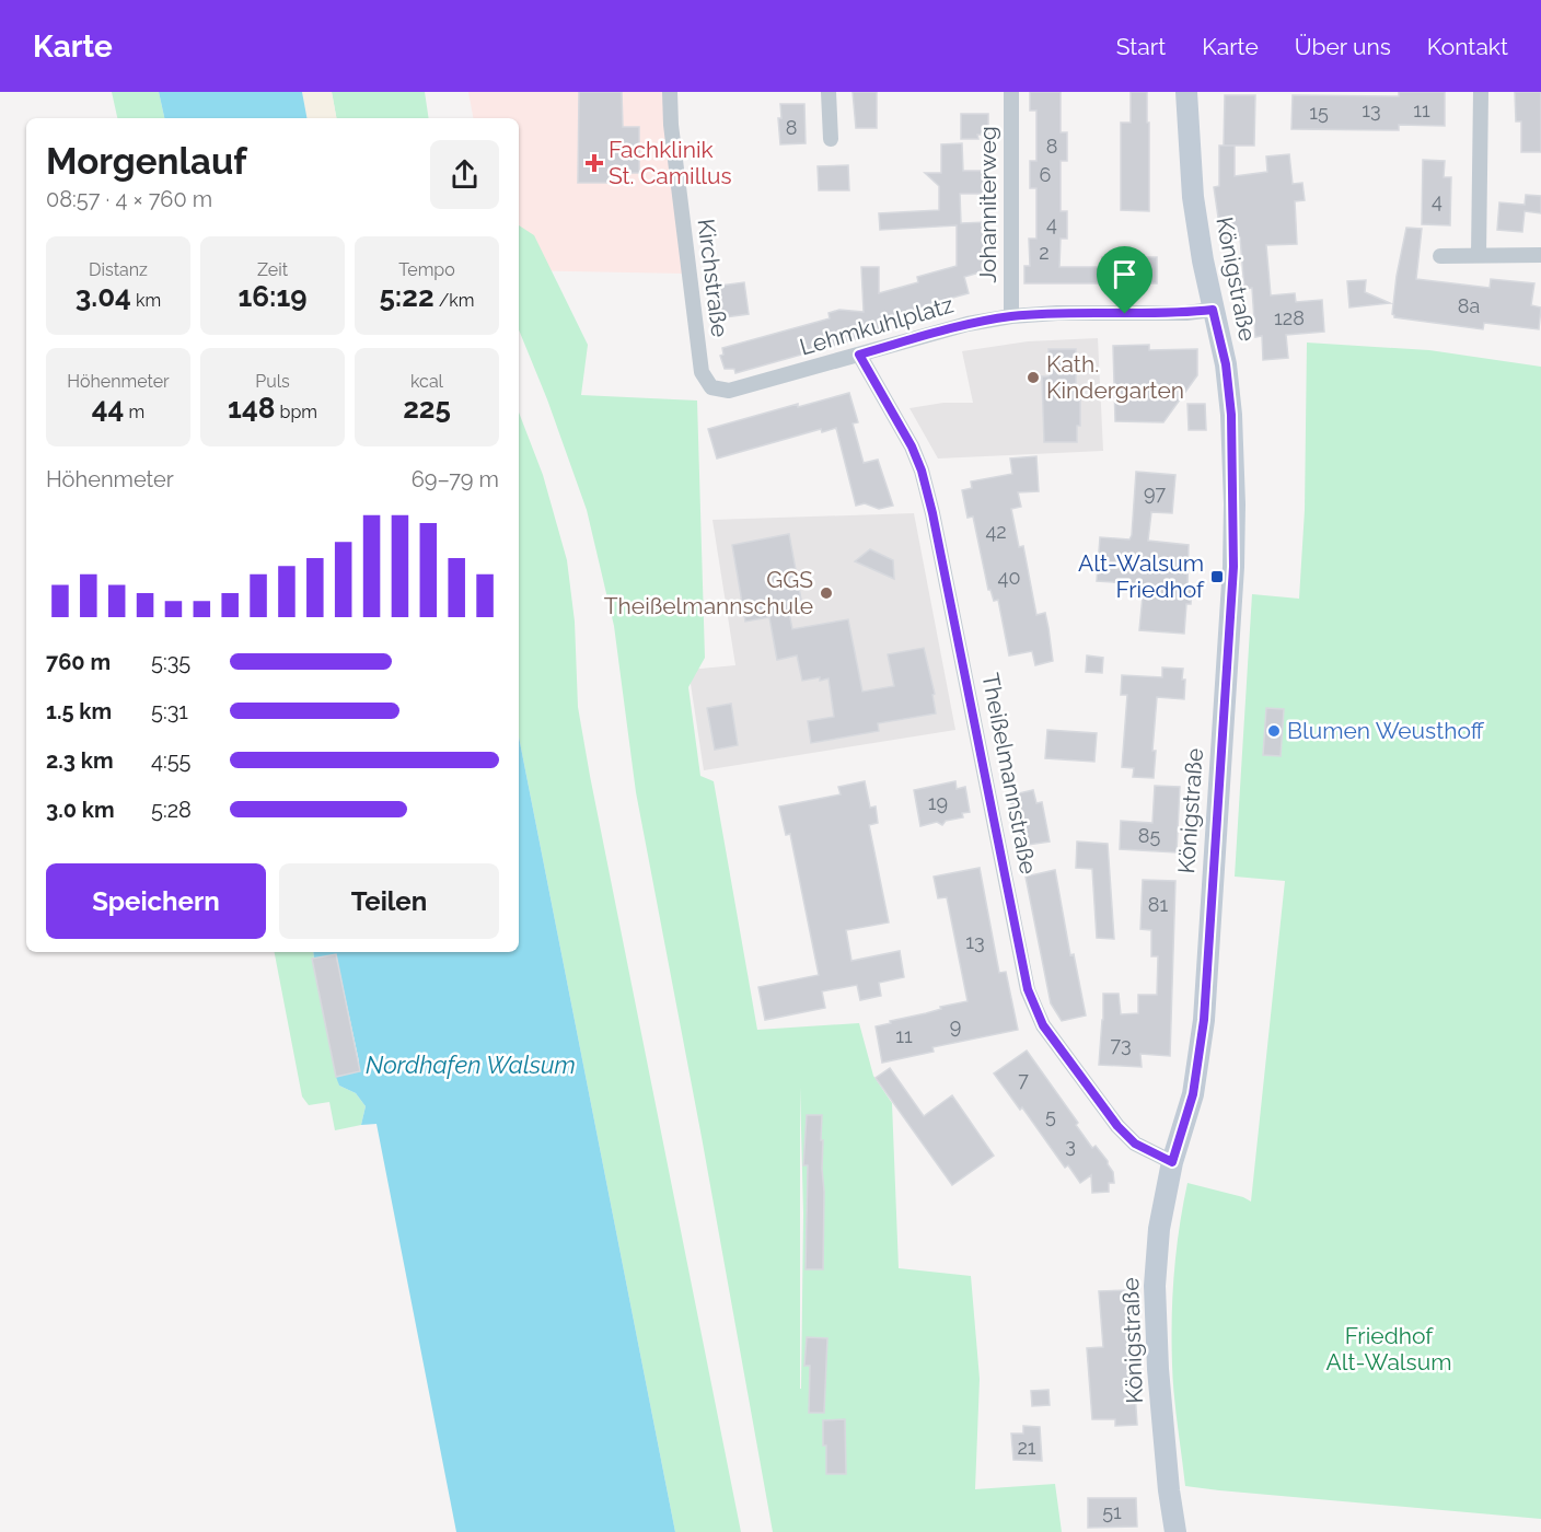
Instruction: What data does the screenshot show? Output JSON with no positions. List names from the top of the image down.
{
  "streets": {
    "street": [
      "Johanniterweg",
      "Kirchstraße",
      "Königstraße",
      "Lehmkuhlplatz",
      "Theißelmannstraße"
    ]
  },
  "crossings": [
    ["Johanniterweg", "Lehmkuhlplatz"],
    ["Kirchstraße", "Lehmkuhlplatz"],
    ["Königstraße", "Lehmkuhlplatz"],
    ["Königstraße", "Theißelmannstraße"],
    ["Lehmkuhlplatz", "Theißelmannstraße"]
  ],
  "water": ["Nordhafen Walsum"],
  "parks": ["Friedhof Alt-Walsum"],
  "places": {
    "health": ["Fachklinik St. Camillus"],
    "other": ["Kath. Kindergarten", "GGS Theißelmannschule", "Blumen Weusthoff"],
    "transit": ["Alt-Walsum Friedhof"]
  },
  "house_numbers": [
    "13",
    "11",
    "15",
    "8",
    "8",
    "6",
    "4",
    "4",
    "2",
    "8a",
    "128",
    "97",
    "42",
    "40",
    "19",
    "85",
    "81",
    "13",
    "9",
    "11",
    "73",
    "7",
    "5",
    "3",
    "21",
    "51"
  ],
  "page": {
    "header": "Karte",
    "nav": [
      "Start",
      "Karte",
      "Über uns",
      "Kontakt"
    ],
    "heading": ["Morgenlauf", "08:57 · 4 × 760 m"],
    "stats": [
      ["Distanz", "3.04 km"],
      ["Zeit", "16:19"],
      ["Tempo", "5:22 /km"],
      ["Höhenmeter", "44 m"],
      ["Puls", "148 bpm"],
      ["kcal", "225"]
    ],
    "chart": ["Höhenmeter", "69–79 m"],
    "list": [
      {
        "name": "760 m",
        "note": "5:35"
      },
      {
        "name": "1.5 km",
        "note": "5:31"
      },
      {
        "name": "2.3 km",
        "note": "4:55"
      },
      {
        "name": "3.0 km",
        "note": "5:28"
      }
    ],
    "buttons": ["Speichern", "Teilen"]
  }
}
